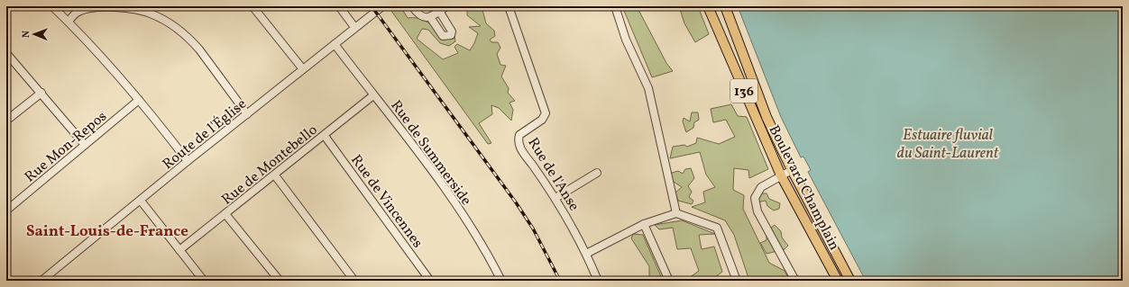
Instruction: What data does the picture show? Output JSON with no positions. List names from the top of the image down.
{
  "streets": {
    "main road": ["136", "Boulevard Champlain"],
    "street": [
      "Route de l'Église",
      "Rue Mon-Repos",
      "Rue de Summerside",
      "Rue de Montebello",
      "Rue de l'Anse",
      "Rue de Vincennes"
    ]
  },
  "crossings": [
    ["Route de l'Église", "Rue de Summerside"],
    ["Rue de Summerside", "Rue de Montebello"],
    ["Rue de Montebello", "Rue de Vincennes"]
  ],
  "districts": ["Saint-Louis-de-France"],
  "water": ["Estuaire fluvial du Saint-Laurent"],
  "north": "left"
}
